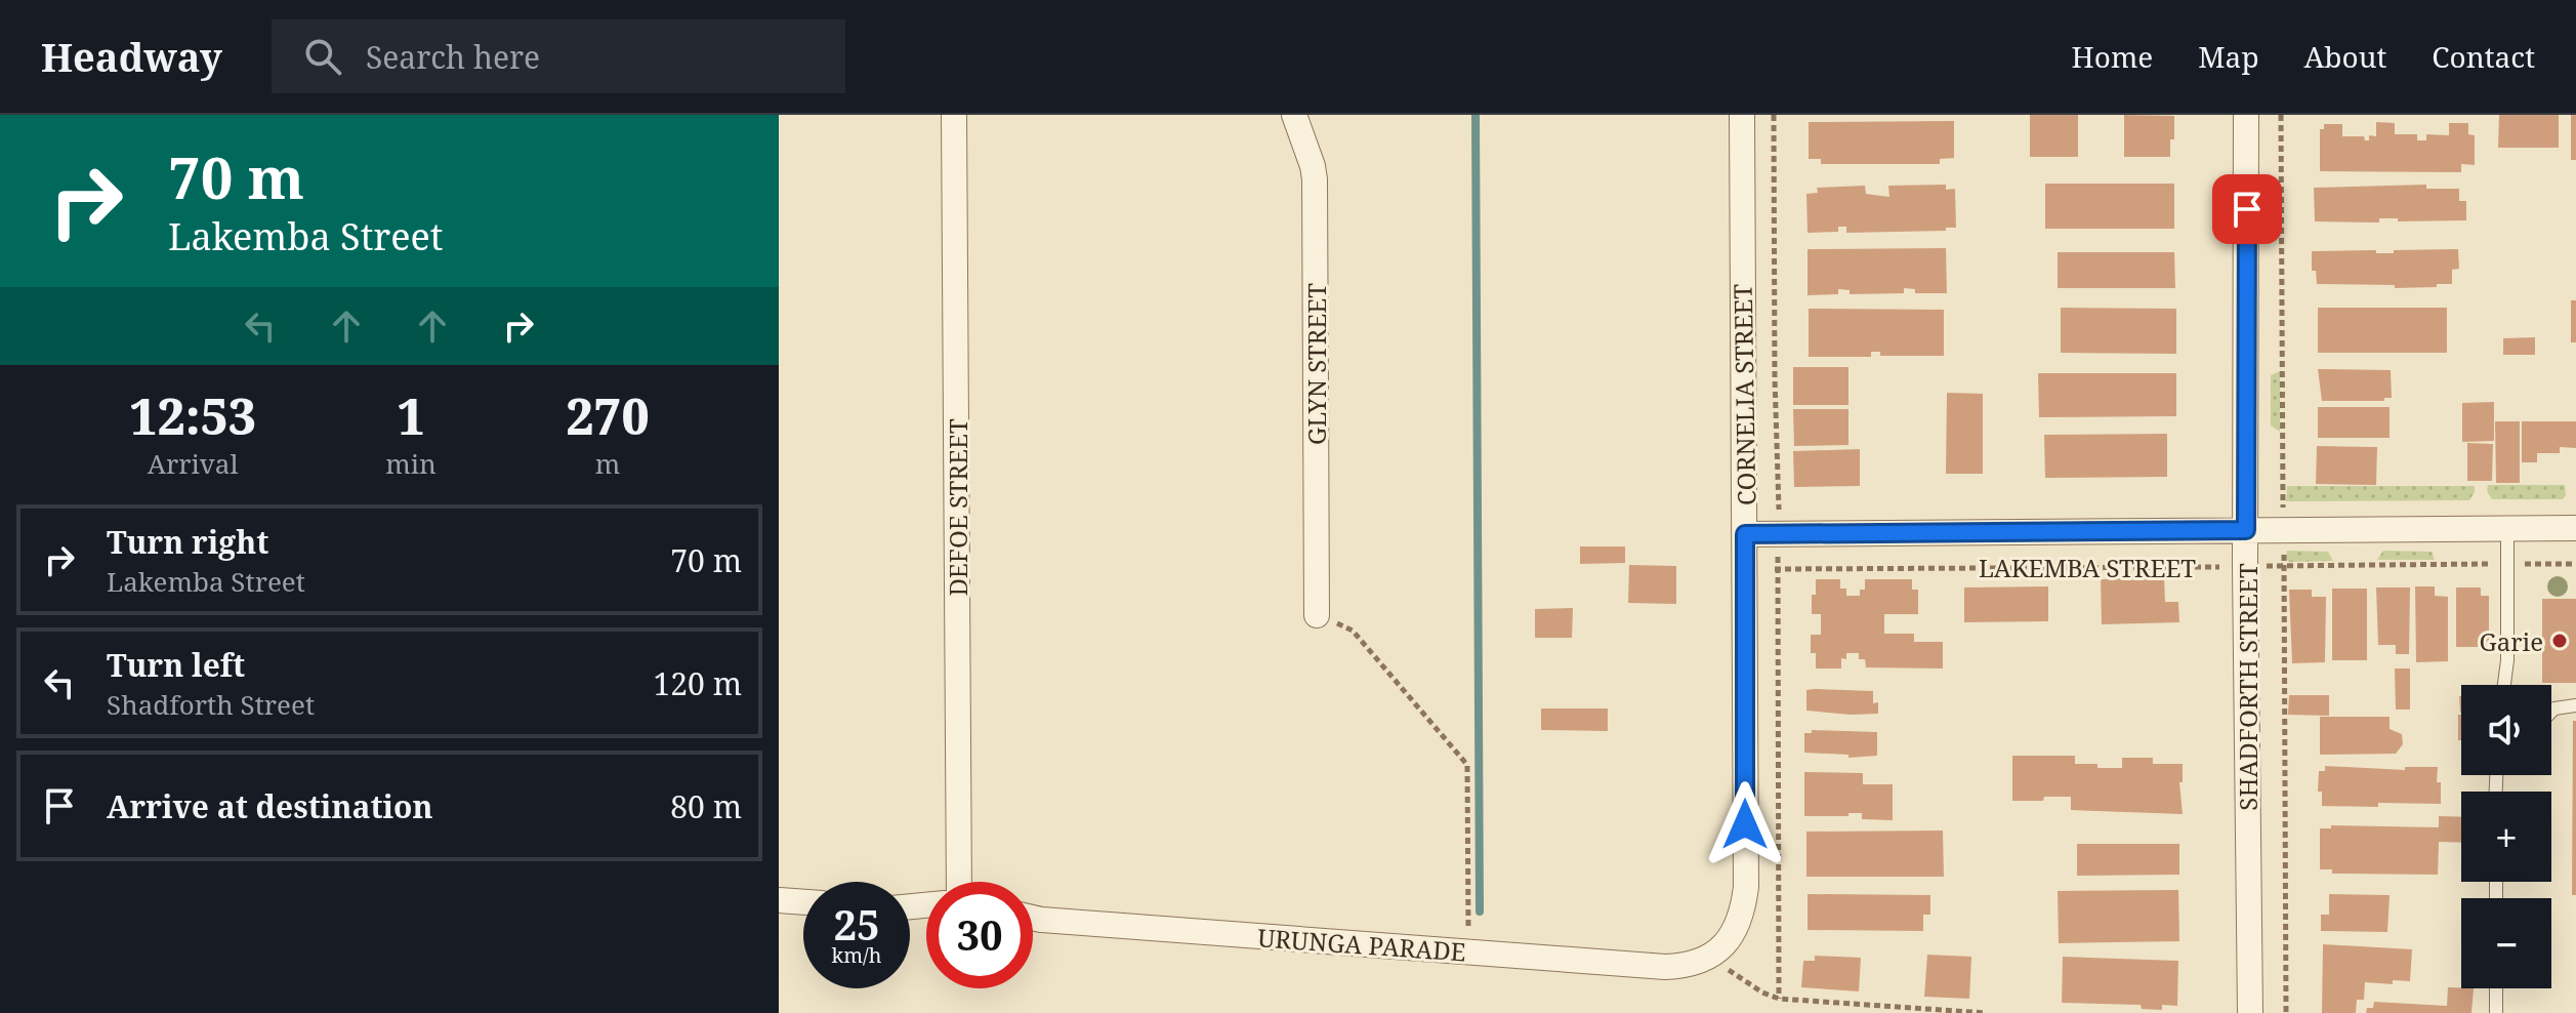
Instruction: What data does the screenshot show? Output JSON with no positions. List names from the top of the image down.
{
  "streets": {
    "street": [
      "GLYN STREET",
      "CORNELIA STREET",
      "DEFOE STREET",
      "LAKEMBA STREET",
      "SHADFORTH STREET",
      "URUNGA PARADE"
    ]
  },
  "crossings": [
    ["CORNELIA STREET", "LAKEMBA STREET"],
    ["CORNELIA STREET", "URUNGA PARADE"],
    ["LAKEMBA STREET", "SHADFORTH STREET"]
  ],
  "places": ["Garie"],
  "page": {
    "header": "Headway",
    "search": "Search here",
    "nav": [
      "Home",
      "Map",
      "About",
      "Contact"
    ],
    "turn": ["70 m", "Lakemba Street"],
    "eta": [
      "12:53",
      "Arrival",
      "1",
      "min",
      "270",
      "m"
    ],
    "list": [
      {
        "name": "Turn right",
        "note": "Lakemba Street",
        "value": "70 m"
      },
      {
        "name": "Turn left",
        "note": "Shadforth Street",
        "value": "120 m"
      },
      {
        "name": "Arrive at destination",
        "value": "80 m"
      }
    ],
    "map_buttons": ["+", "−"],
    "speed": "25 km/h",
    "limit": "30"
  }
}
